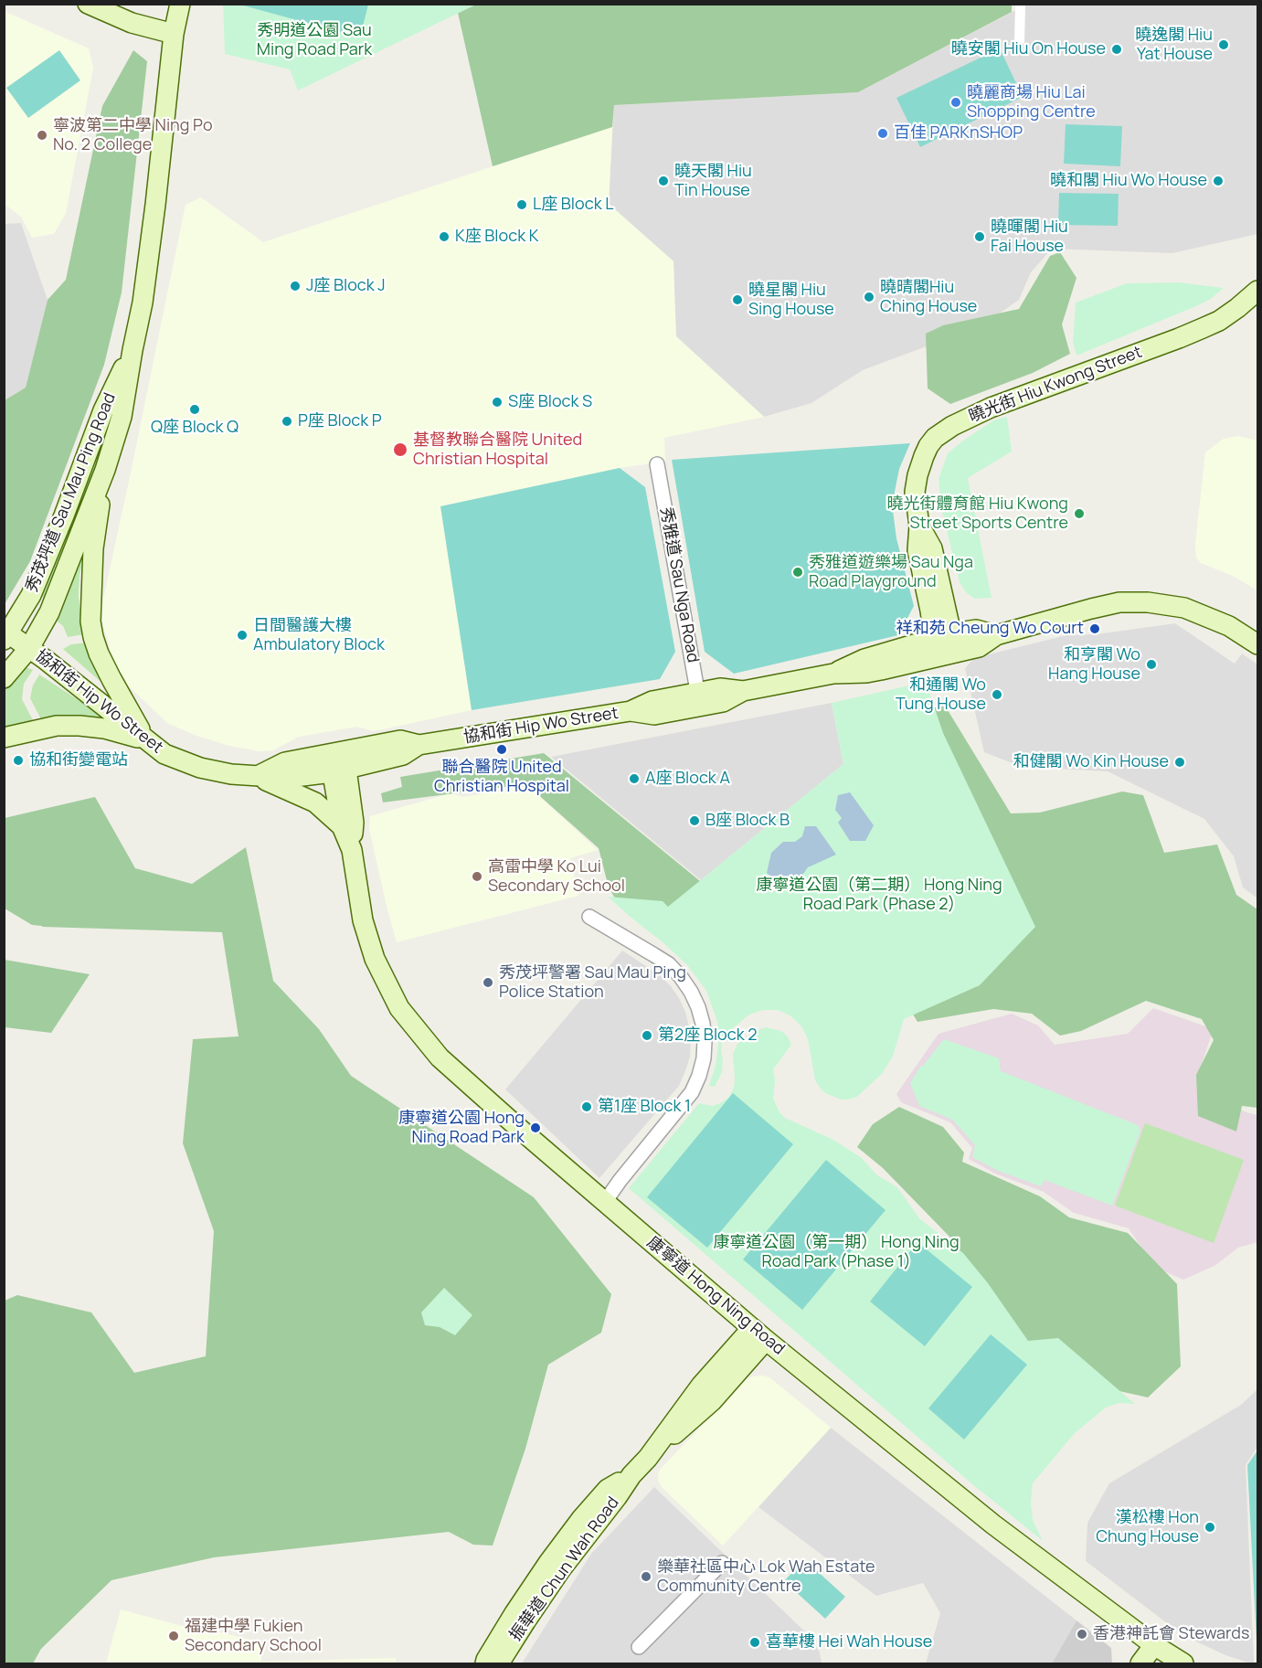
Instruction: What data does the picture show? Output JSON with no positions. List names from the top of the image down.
{
  "streets": {
    "main road": [
      "曉光街 Hiu Kwong Street",
      "秀茂坪道 Sau Mau Ping Road",
      "協和街 Hip Wo Street",
      "康寧道 Hong Ning Road",
      "振華道 Chun Wah Road"
    ],
    "street": ["秀雅道 Sau Nga Road"]
  },
  "crossings": [
    ["曉光街 Hiu Kwong Street", "協和街 Hip Wo Street"],
    ["秀茂坪道 Sau Mau Ping Road", "協和街 Hip Wo Street"],
    ["秀雅道 Sau Nga Road", "協和街 Hip Wo Street"],
    ["協和街 Hip Wo Street", "康寧道 Hong Ning Road"],
    ["康寧道 Hong Ning Road", "振華道 Chun Wah Road"]
  ],
  "parks": ["秀明道公園 Sau Ming Road Park", "康寧道公園（第二期） Hong Ning Road Park (Phase 2)", "康寧道公園（第一期） Hong Ning Road Park (Phase 1)"],
  "places": [
    "曉逸閣 Hiu Yat House",
    "曉安閣 Hiu On House",
    "曉麗商場 Hiu Lai Shopping Centre",
    "百佳 PARKnSHOP",
    "寧波第二中學 Ning Po No. 2 College",
    "曉天閣 Hiu Tin House",
    "曉和閣 Hiu Wo House",
    "L座 Block L",
    "K座 Block K",
    "曉暉閣 Hiu Fai House",
    "J座 Block J",
    "曉晴閣Hiu Ching House",
    "曉星閣 Hiu Sing House",
    "S座 Block S",
    "Q座 Block Q",
    "P座 Block P",
    "基督教聯合醫院 United Christian Hospital",
    "曉光街體育館 Hiu Kwong Street Sports Centre",
    "秀雅道遊樂場 Sau Nga Road Playground",
    "祥和苑 Cheung Wo Court",
    "日間醫護大樓 Ambulatory Block",
    "和亨閣 Wo Hang House",
    "和通閣 Wo Tung House",
    "聯合醫院 United Christian Hospital",
    "協和街變電站",
    "和健閣 Wo Kin House",
    "A座 Block A",
    "B座 Block B",
    "高雷中學 Ko Lui Secondary School",
    "秀茂坪警署 Sau Mau Ping Police Station",
    "第2座 Block 2",
    "第1座 Block 1",
    "康寧道公園 Hong Ning Road Park",
    "漢松樓 Hon Chung House",
    "樂華社區中心 Lok Wah Estate Community Centre",
    "香港神託會 Stewards",
    "福建中學 Fukien Secondary School",
    "喜華樓 Hei Wah House"
  ]
}
